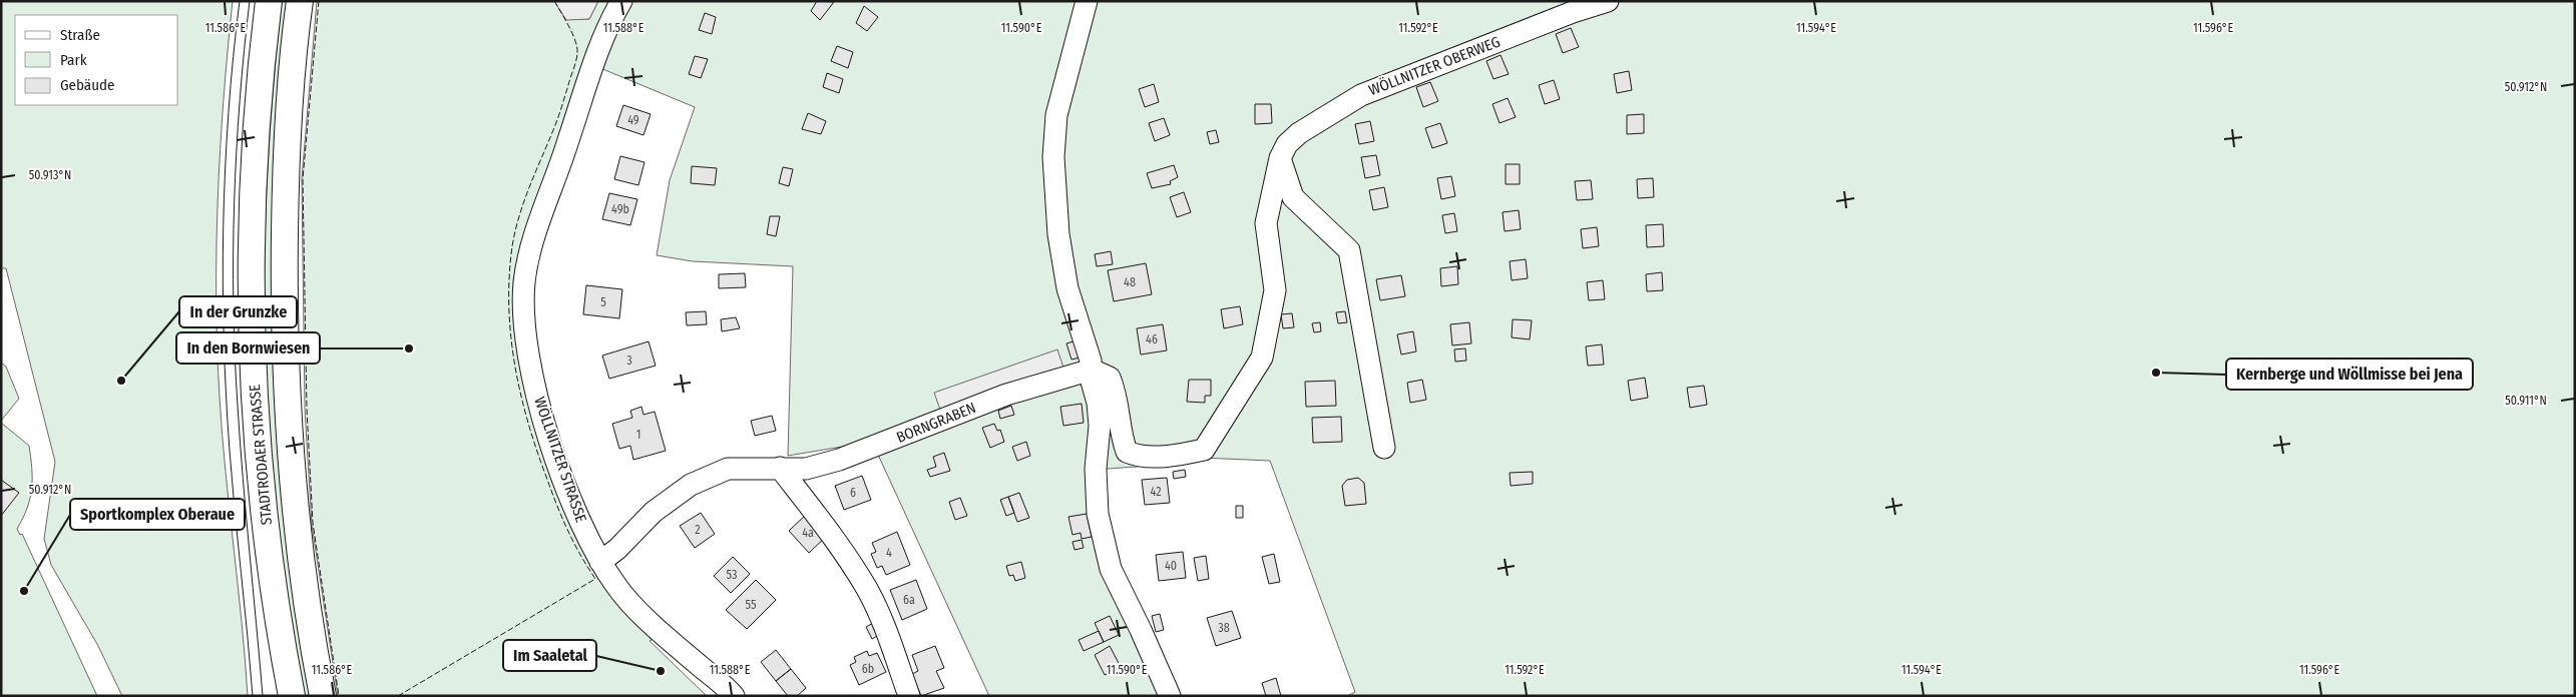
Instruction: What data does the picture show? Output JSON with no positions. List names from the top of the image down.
{
  "streets": {
    "main road": ["STADTRODAER STRASSE"],
    "street": ["WÖLLNITZER OBERWEG", "BORNGRABEN", "WÖLLNITZER STRASSE"]
  },
  "crossings": [
    ["WÖLLNITZER OBERWEG", "BORNGRABEN"],
    ["BORNGRABEN", "WÖLLNITZER STRASSE"]
  ],
  "places": [
    "In den Bornwiesen",
    "Kernberge und Wöllmisse bei Jena",
    "In der Grunzke",
    "Sportkomplex Oberaue",
    "Im Saaletal"
  ],
  "house_numbers": [
    "49",
    "49b",
    "48",
    "5",
    "46",
    "3",
    "1",
    "42",
    "6",
    "2",
    "4a",
    "4",
    "40",
    "53",
    "6a",
    "55",
    "38",
    "6b"
  ],
  "legend": ["Straße", "Park", "Gebäude"],
  "coordinates": [
    "11.586°E",
    "11.588°E",
    "11.590°E",
    "11.592°E",
    "11.594°E",
    "11.596°E",
    "50.912°N",
    "50.913°N",
    "50.911°N"
  ]
}
